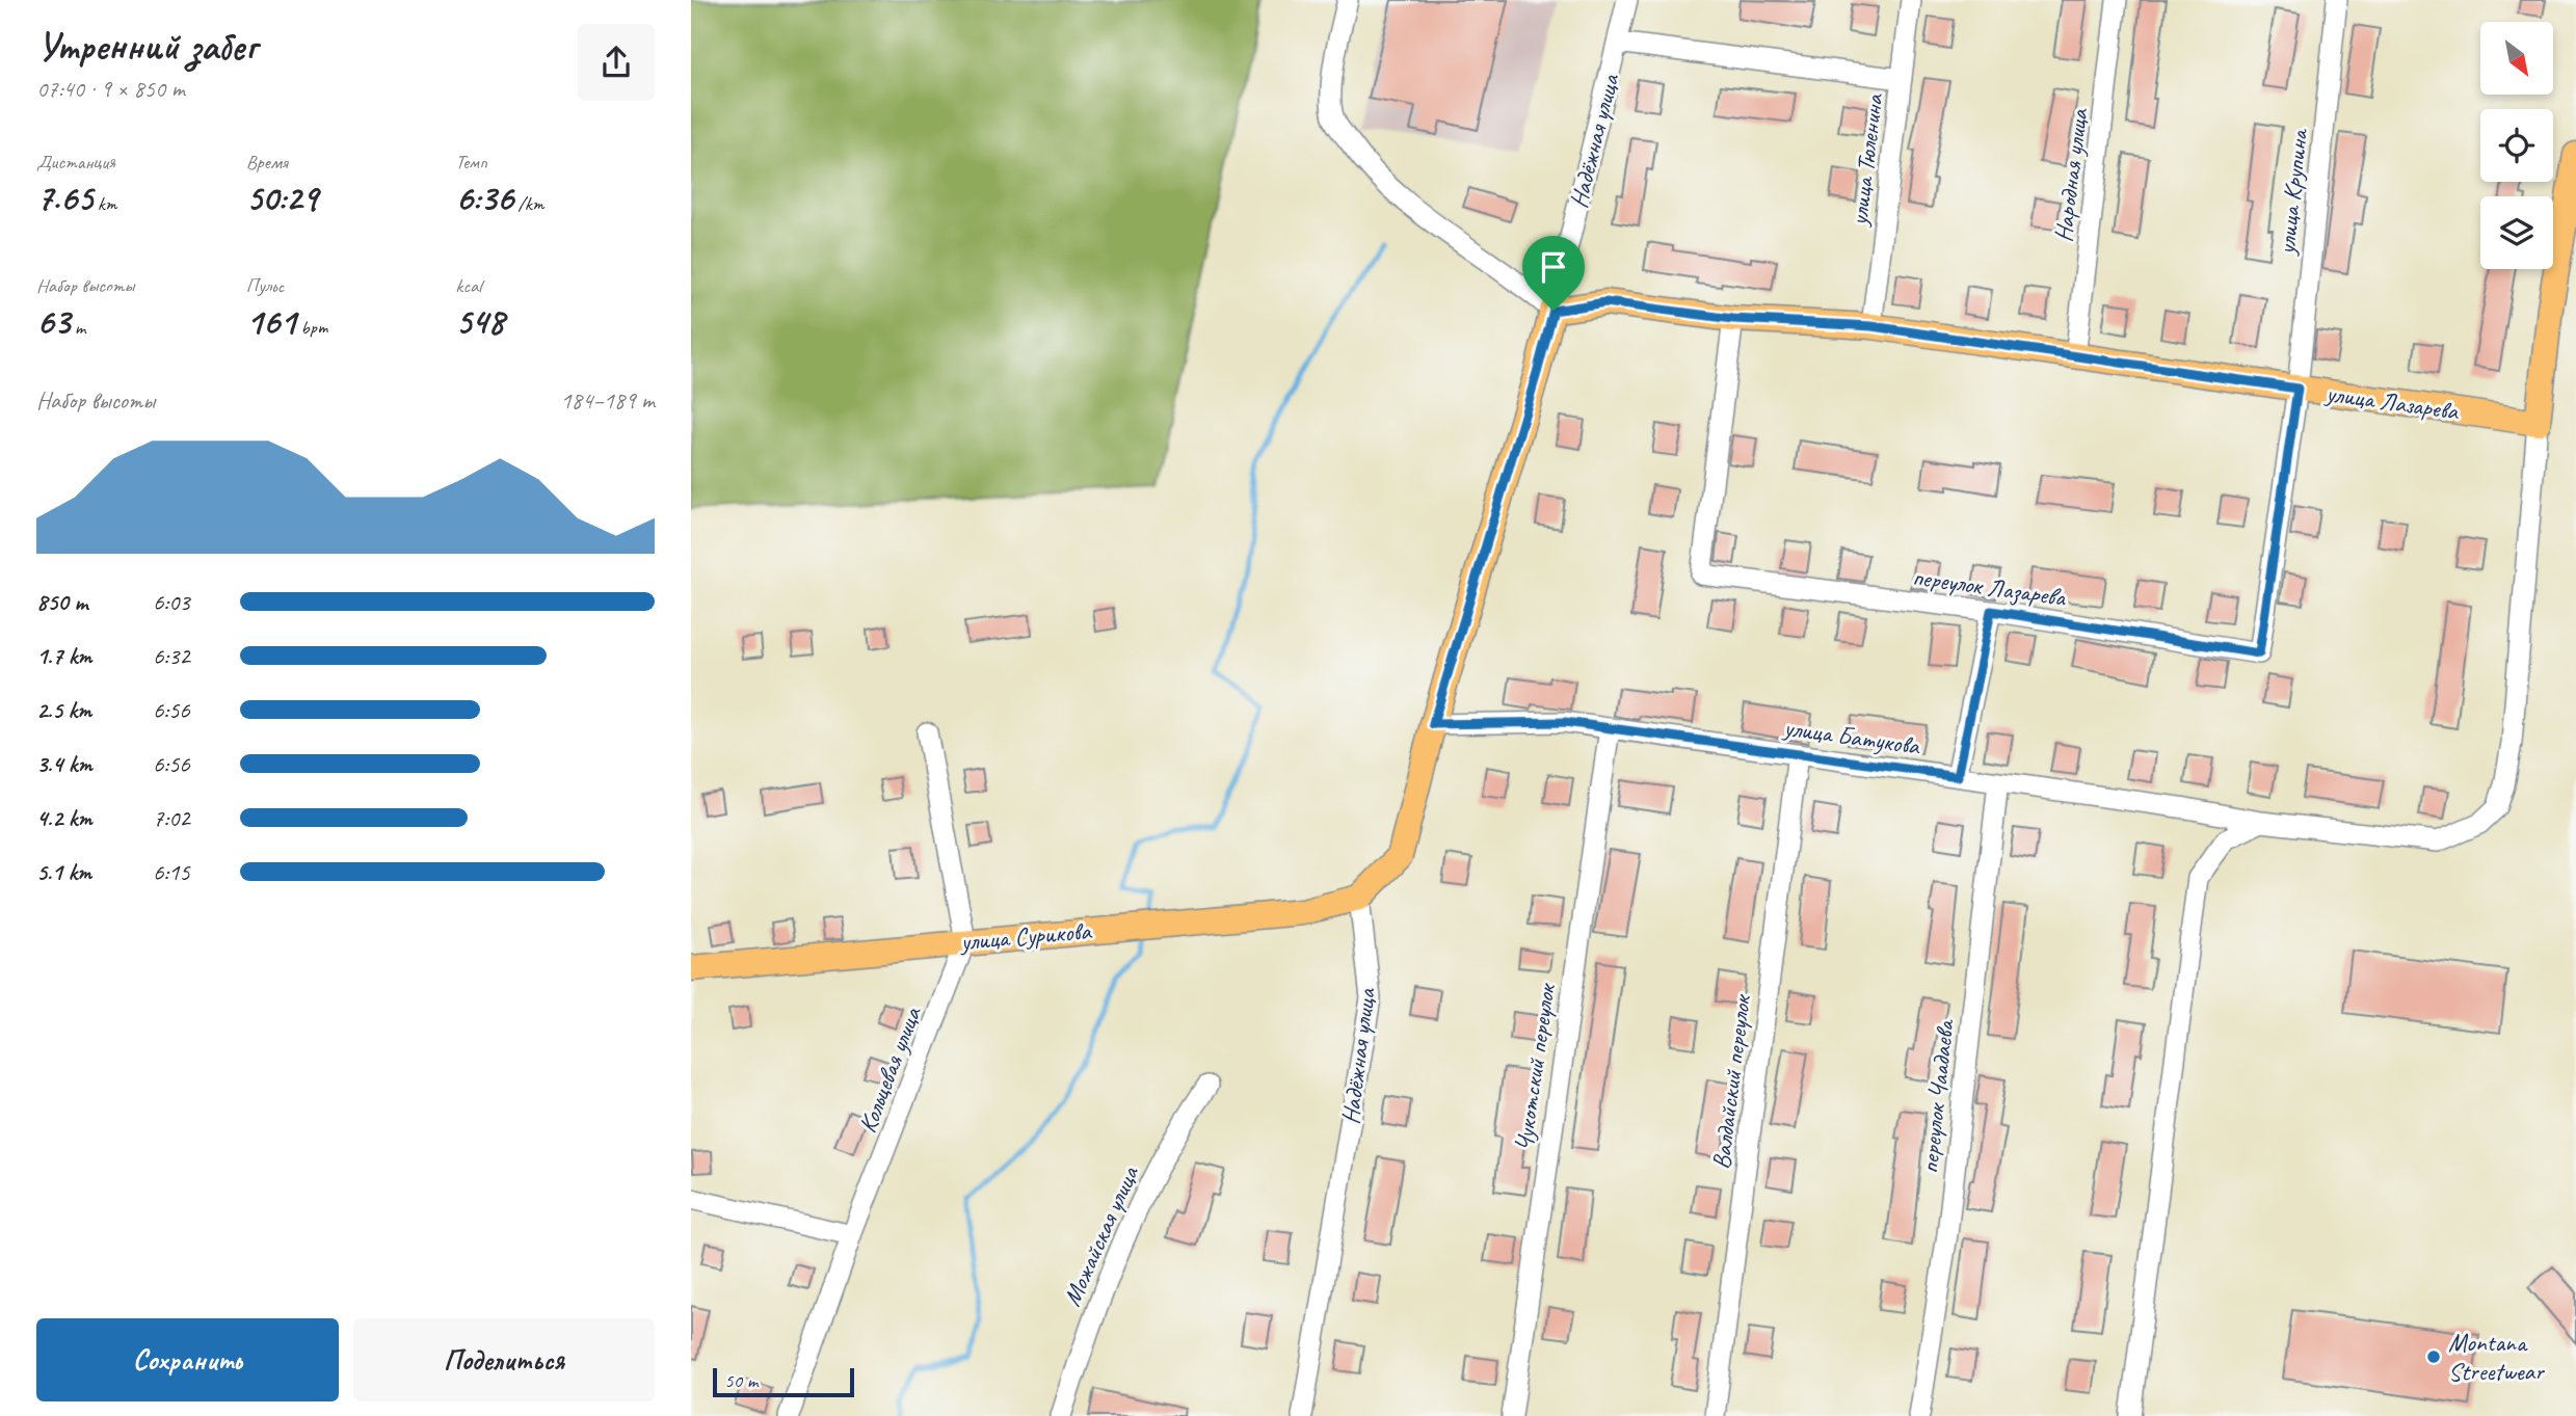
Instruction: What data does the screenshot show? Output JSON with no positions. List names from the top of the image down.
{
  "streets": {
    "main road": ["Надёжная улица", "улица Лазарева", "улица Сурикова"],
    "street": [
      "улица Тюленина",
      "Народная улица",
      "улица Крупина",
      "переулок Лазарева",
      "улица Батукова",
      "Чукотский переулок",
      "Кольцевая улица",
      "Валдайский переулок",
      "переулок Чаадаева",
      "Можайская улица"
    ]
  },
  "crossings": [
    ["Надёжная улица", "улица Лазарева"],
    ["Надёжная улица", "улица Батукова"],
    ["Надёжная улица", "улица Сурикова"],
    ["улица Тюленина", "улица Лазарева"],
    ["Народная улица", "улица Лазарева"],
    ["улица Крупина", "улица Лазарева"],
    ["улица Крупина", "переулок Лазарева"],
    ["улица Лазарева", "переулок Лазарева"],
    ["улица Лазарева", "улица Батукова"],
    ["улица Батукова", "Чукотский переулок"],
    ["улица Батукова", "Валдайский переулок"],
    ["улица Батукова", "переулок Чаадаева"],
    ["улица Сурикова", "Кольцевая улица"]
  ],
  "places": ["Montana Streetwear"],
  "scale_bar": "50 m",
  "north": "bottom right",
  "page": {
    "heading": ["Утренний забег", "07:40 · 9 × 850 m"],
    "stats": [
      ["Дистанция", "7.65 km"],
      ["Время", "50:29"],
      ["Темп", "6:36 /km"],
      ["Набор высоты", "63 m"],
      ["Пульс", "161 bpm"],
      ["kcal", "548"]
    ],
    "chart": ["Набор высоты", "184–189 m"],
    "list": [
      {
        "name": "850 m",
        "note": "6:03"
      },
      {
        "name": "1.7 km",
        "note": "6:32"
      },
      {
        "name": "2.5 km",
        "note": "6:56"
      },
      {
        "name": "3.4 km",
        "note": "6:56"
      },
      {
        "name": "4.2 km",
        "note": "7:02"
      },
      {
        "name": "5.1 km",
        "note": "6:15"
      }
    ],
    "buttons": ["Сохранить", "Поделиться"],
    "scale": "50 m"
  }
}
